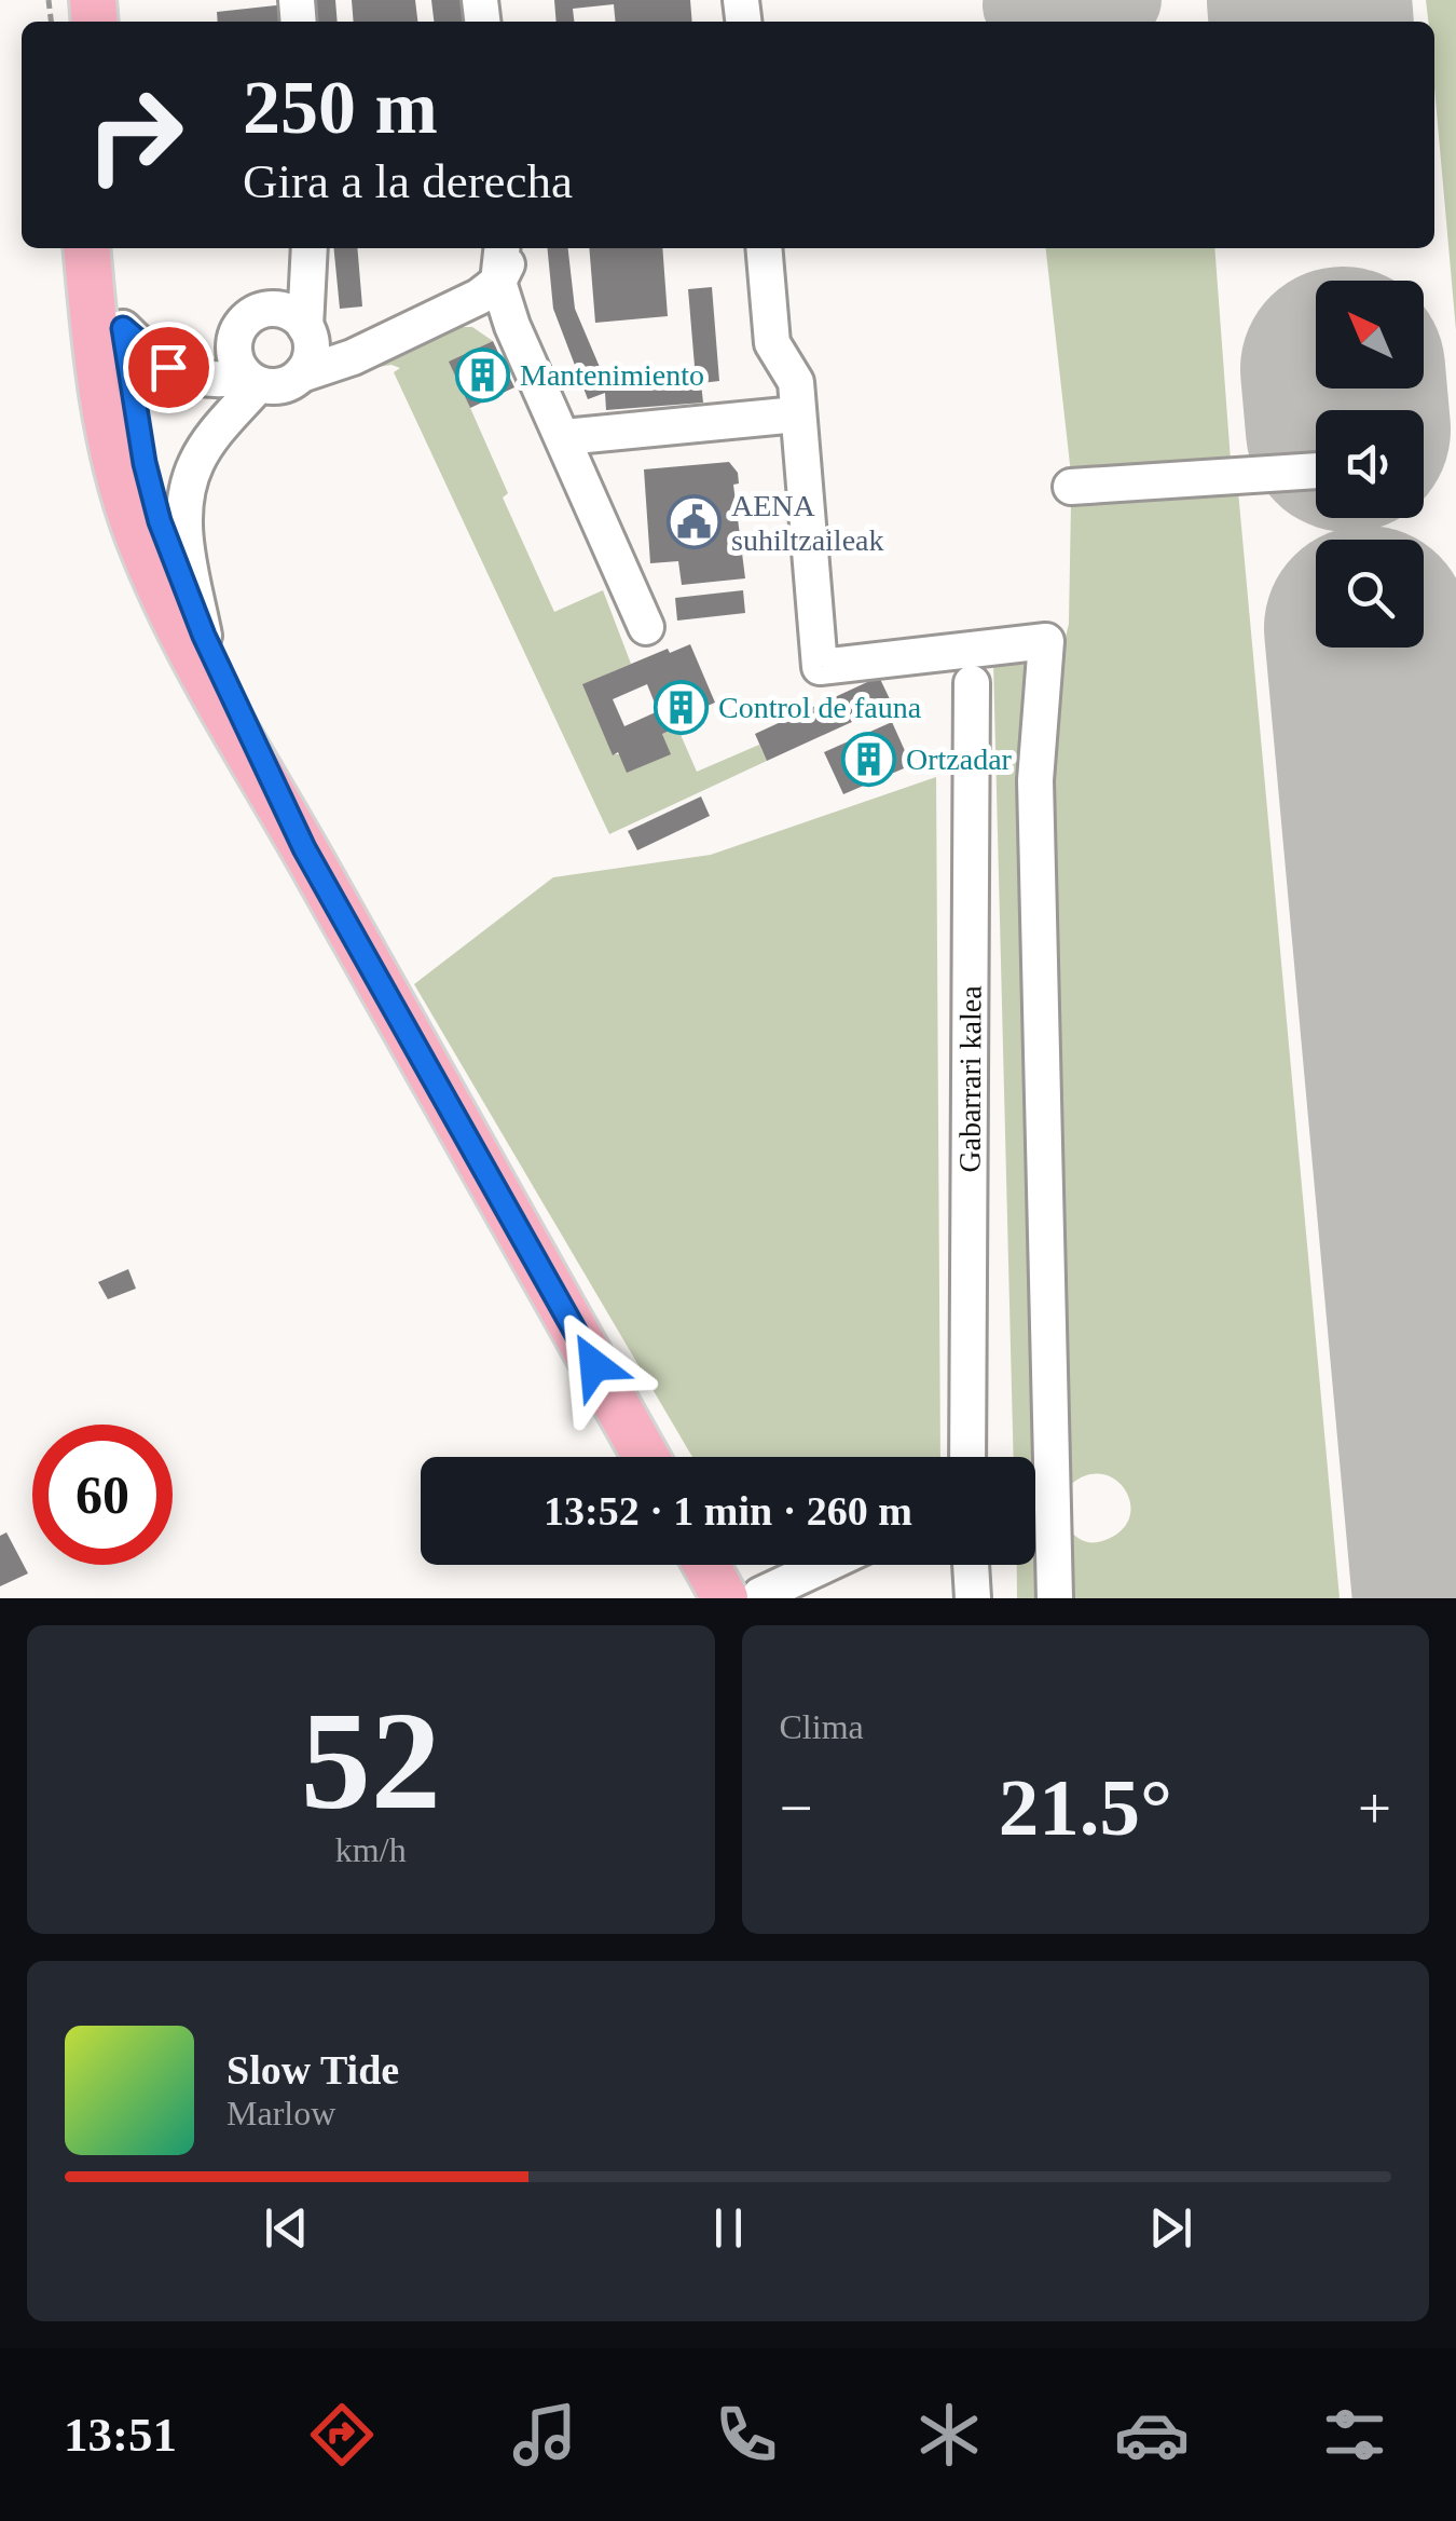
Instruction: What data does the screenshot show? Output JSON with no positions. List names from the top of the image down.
{
  "streets": {
    "street": ["Gabarrari kalea"]
  },
  "places": {
    "building": ["Mantenimiento", "Control de fauna", "Ortzadar"],
    "public building": ["AENA suhiltzaileak"]
  },
  "north": "top left",
  "page": {
    "turn": ["250 m", "Gira a la derecha"],
    "limit": "60",
    "trip": "13:52 · 1 min · 260 m",
    "tile": [
      ["52", "km/h"],
      "Clima"
    ],
    "heat": ["−", "21.5°", "+"],
    "song": ["Slow Tide", "Marlow"],
    "tabs": "13:51"
  }
}
